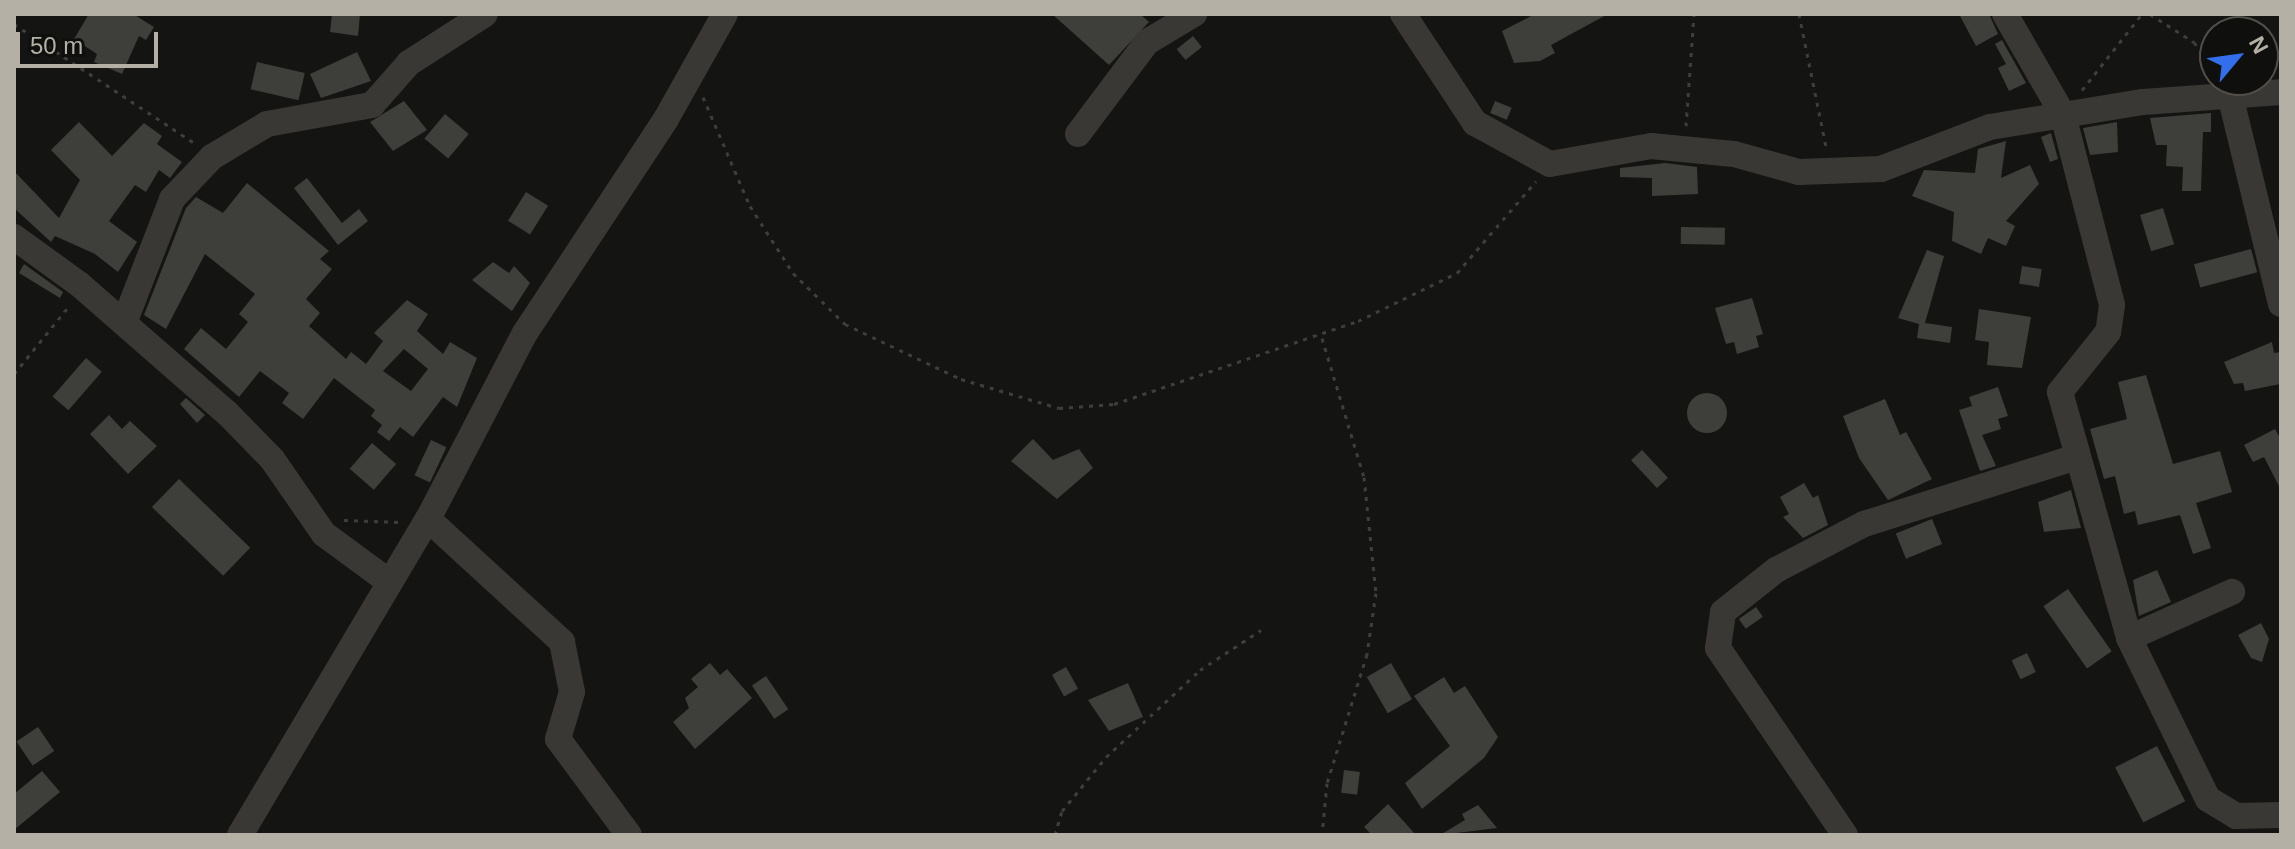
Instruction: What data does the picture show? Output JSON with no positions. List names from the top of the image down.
{
  "scale_bar": "50 m",
  "north": "top right"
}
